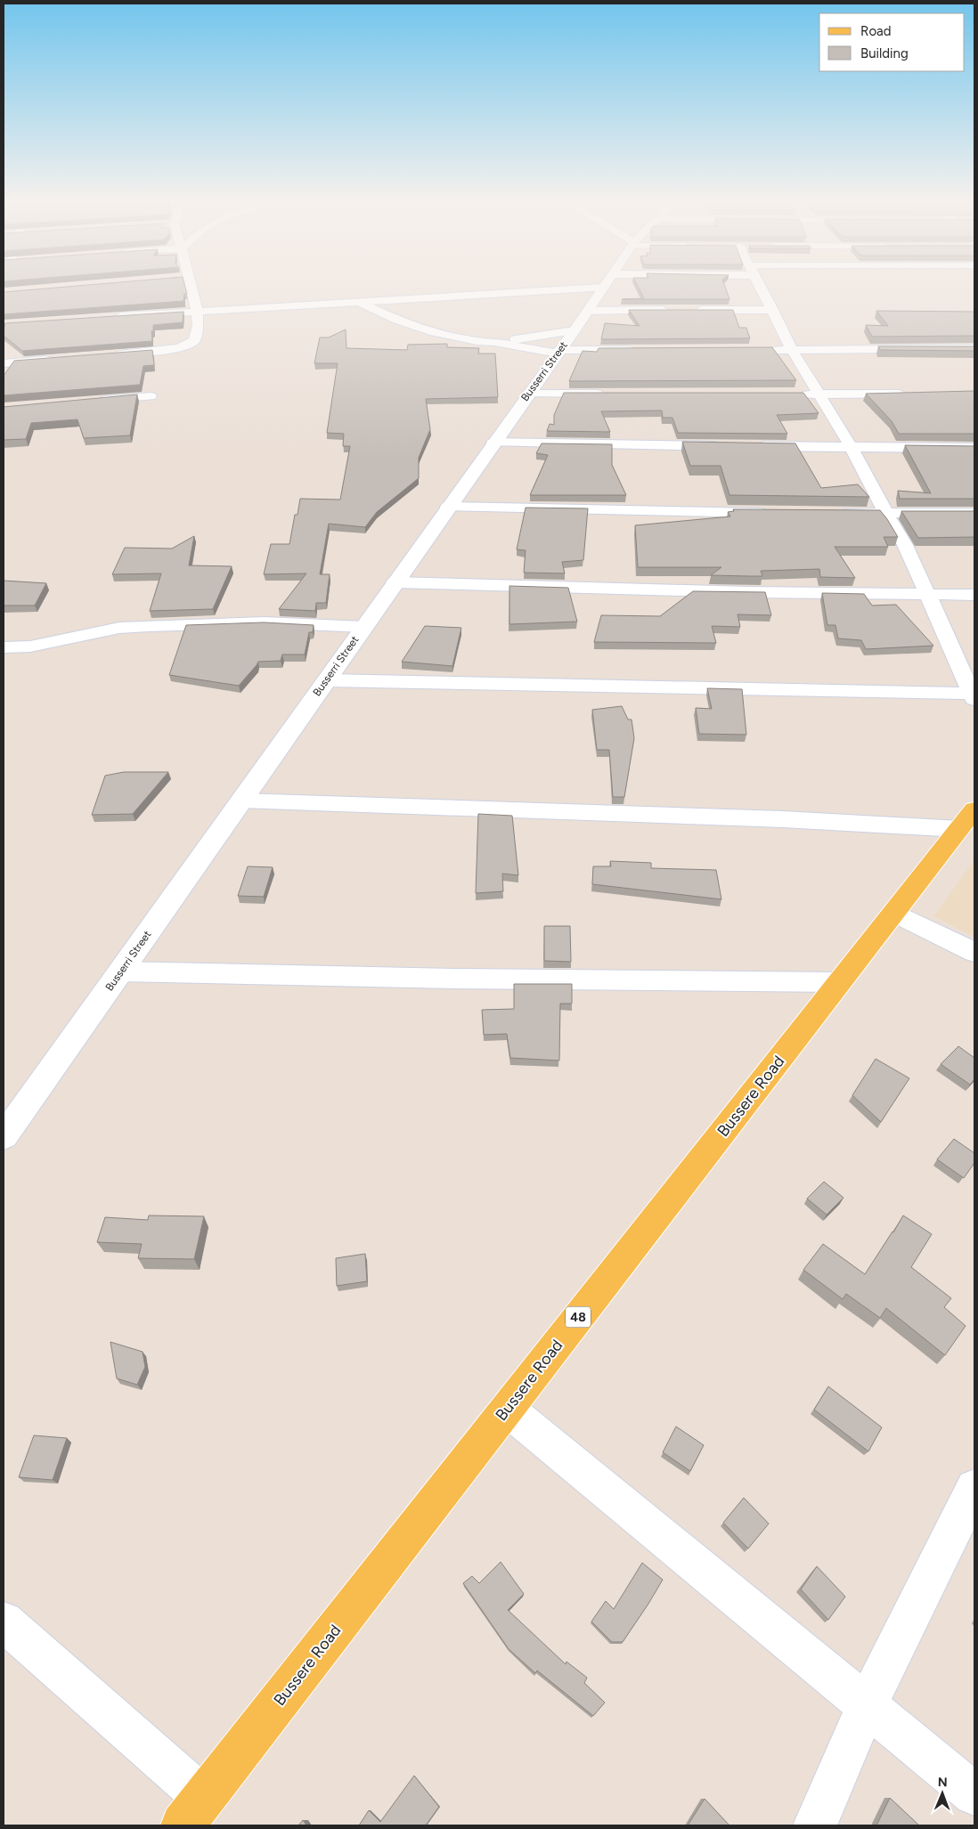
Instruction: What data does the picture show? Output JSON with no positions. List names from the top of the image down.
{
  "streets": {
    "main road": ["Bussere Road", "48"],
    "street": ["Busserri Street"]
  },
  "legend": ["Road", "Building"],
  "north": "top"
}
